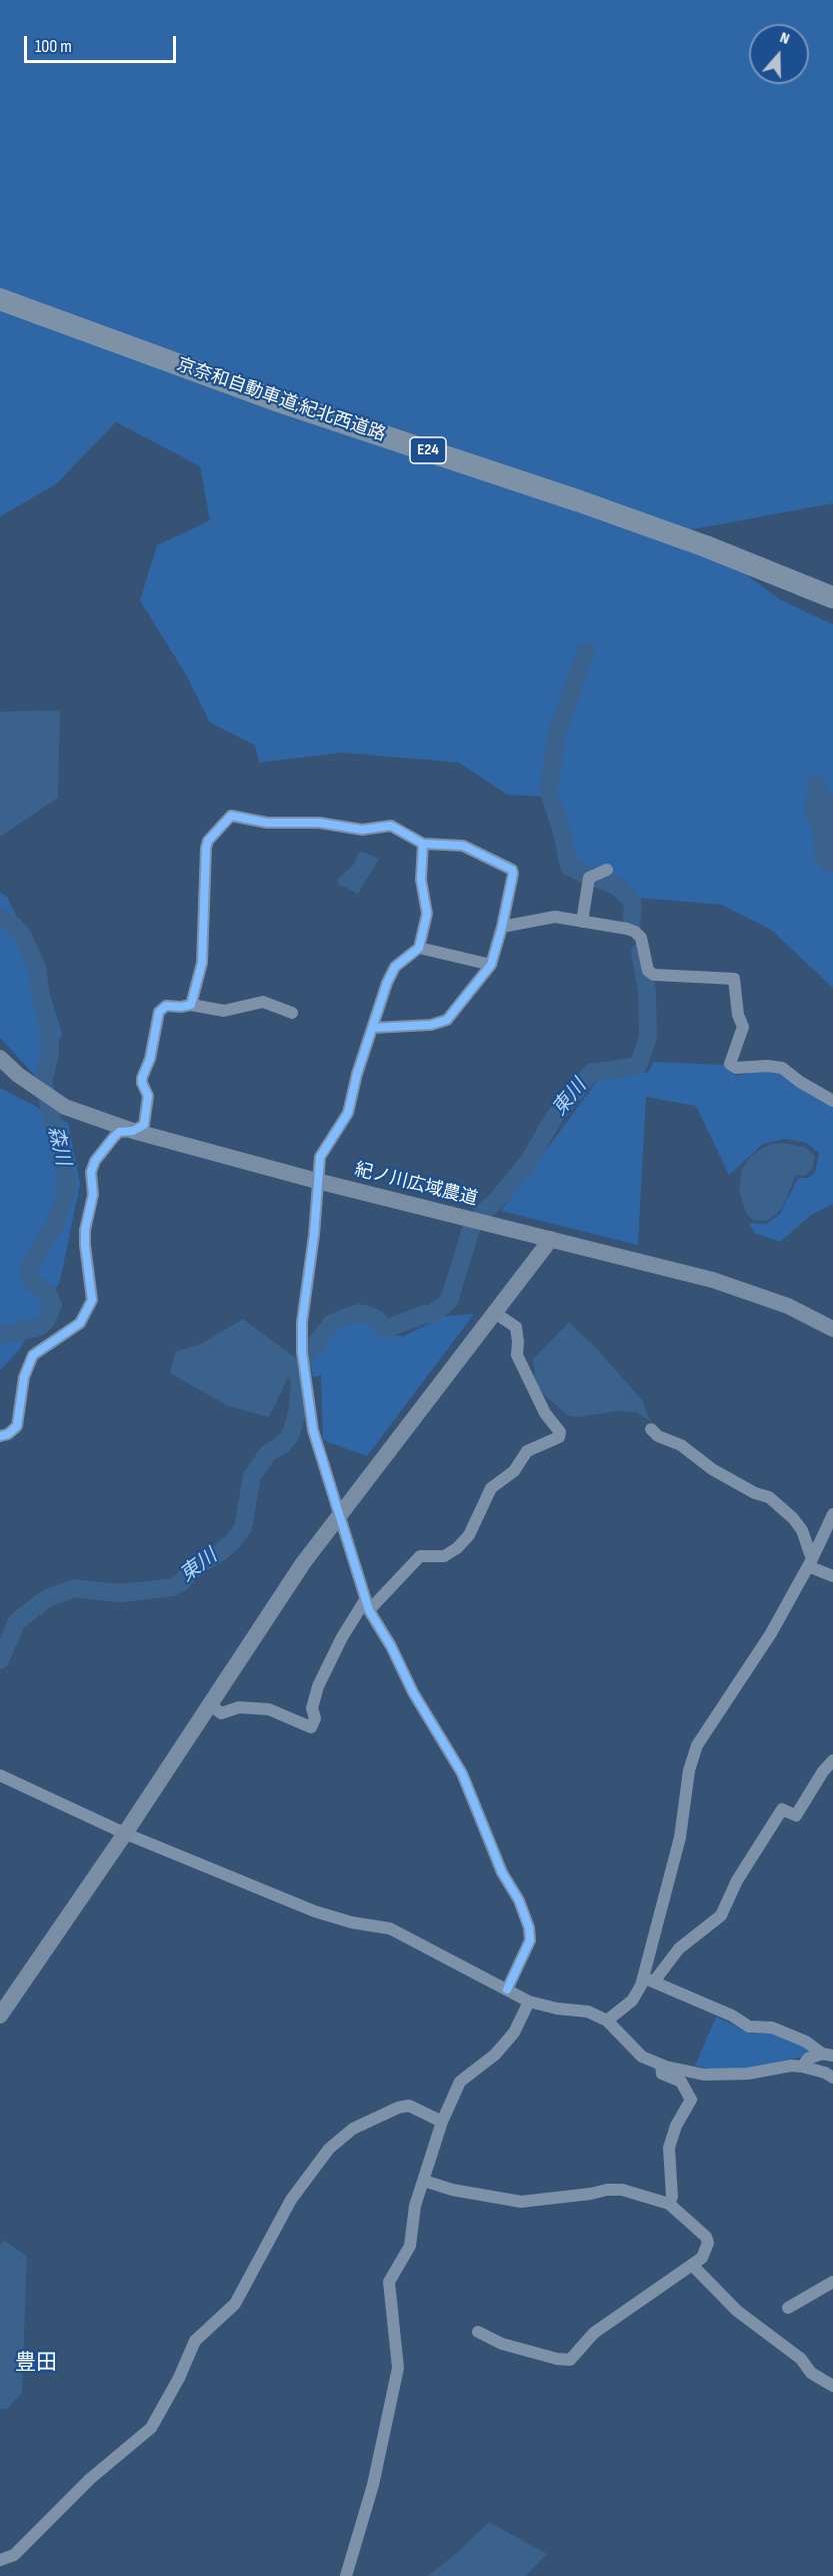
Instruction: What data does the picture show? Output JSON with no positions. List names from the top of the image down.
{
  "streets": {
    "highway": ["京奈和自動車道;紀北西道路", "E24"],
    "street": ["紀ノ川広域農道"]
  },
  "districts": ["豊田"],
  "water": ["東川", "森川"],
  "scale_bar": "100 m",
  "north": "top"
}
